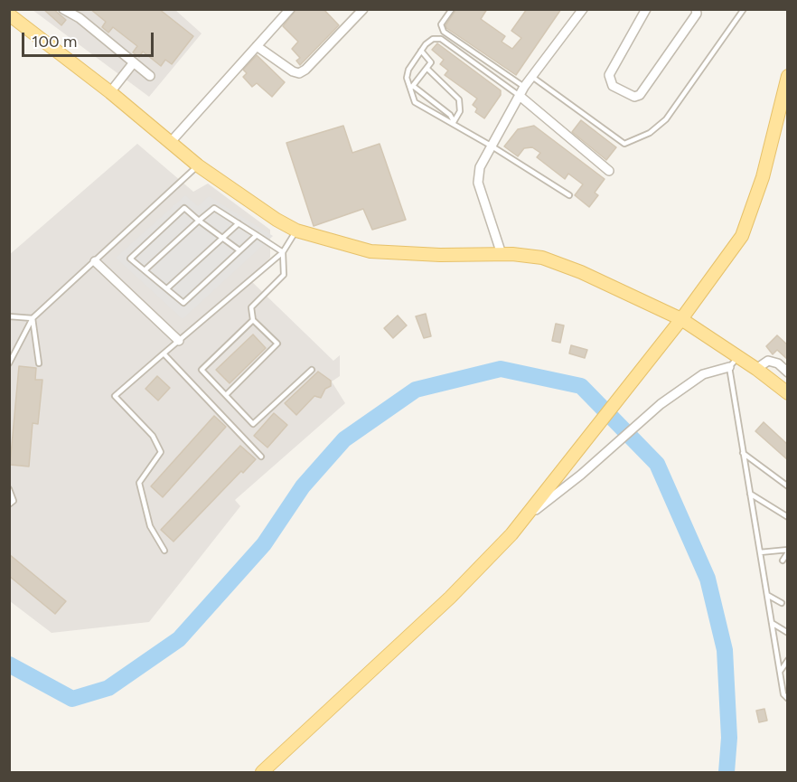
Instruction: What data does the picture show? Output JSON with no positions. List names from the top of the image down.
{
  "scale_bar": "100 m"
}
